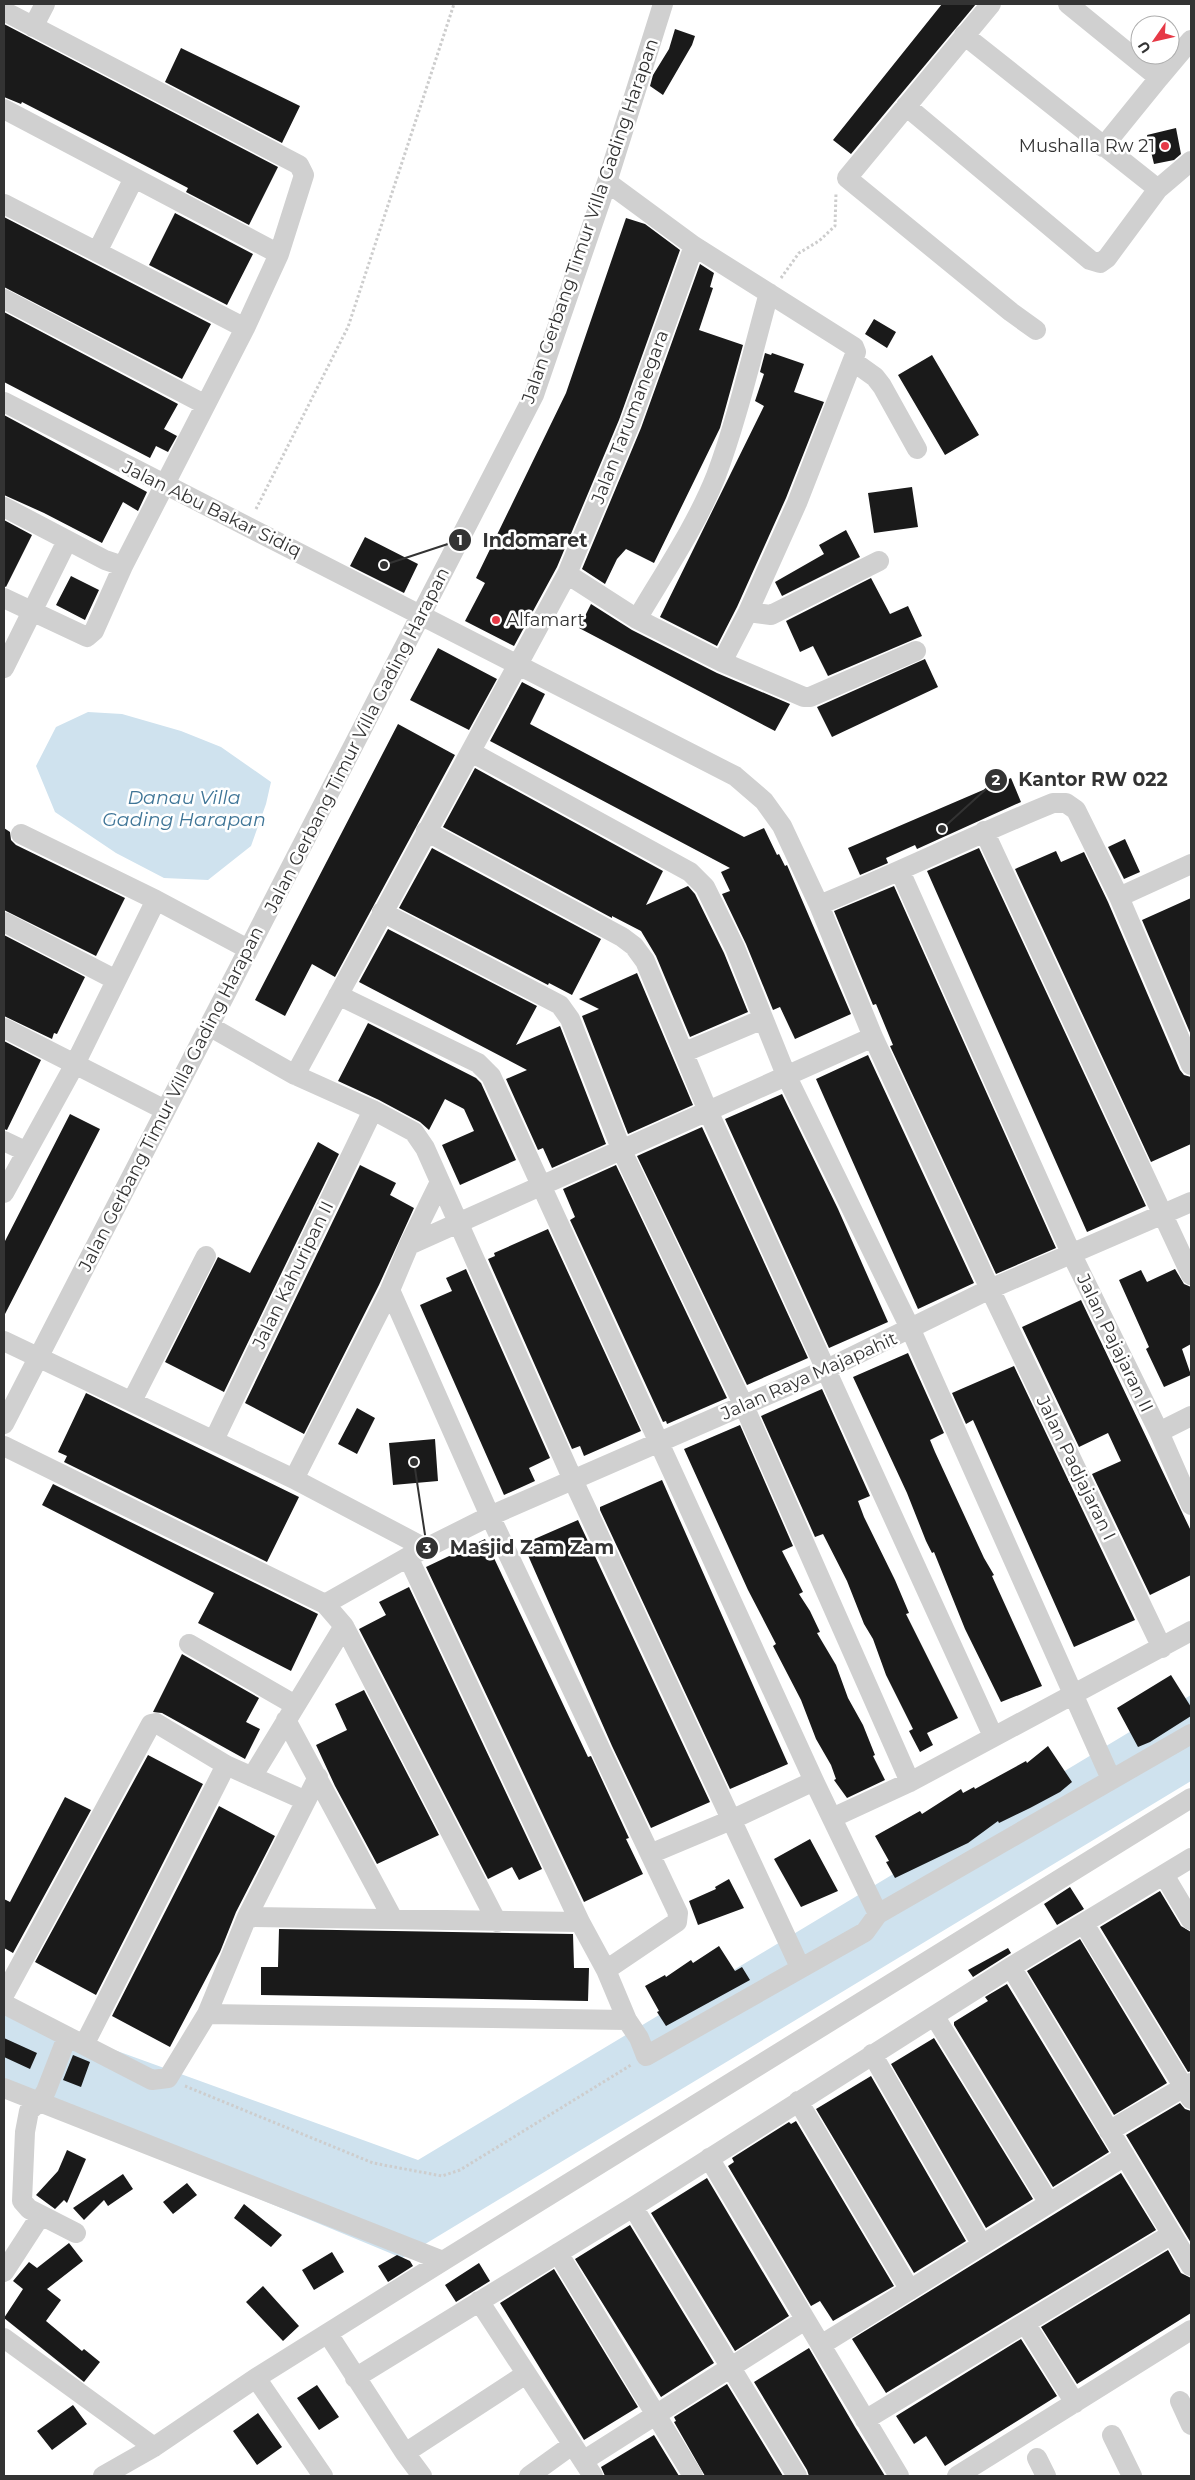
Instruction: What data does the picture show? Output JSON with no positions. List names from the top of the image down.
{
  "streets": {
    "street": [
      "Jalan Gerbang Timur Villa Gading Harapan",
      "Jalan Tarumanegara",
      "Jalan Abu Bakar Sidiq",
      "Jalan Kahuripan II",
      "Jalan Pajajaran II",
      "Jalan Raya Majapahit",
      "Jalan Padjajaran I"
    ]
  },
  "crossings": [
    ["Jalan Gerbang Timur Villa Gading Harapan", "Jalan Abu Bakar Sidiq"],
    ["Jalan Tarumanegara", "Jalan Abu Bakar Sidiq"],
    ["Jalan Abu Bakar Sidiq", "Jalan Padjajaran I"],
    ["Jalan Pajajaran II", "Jalan Raya Majapahit"],
    ["Jalan Raya Majapahit", "Jalan Padjajaran I"]
  ],
  "water": ["Danau Villa Gading Harapan"],
  "places": [
    "Mushalla Rw 21",
    "Indomaret",
    "Alfamart",
    "Kantor RW 022",
    "Masjid Zam Zam"
  ],
  "north": "bottom left"
}
